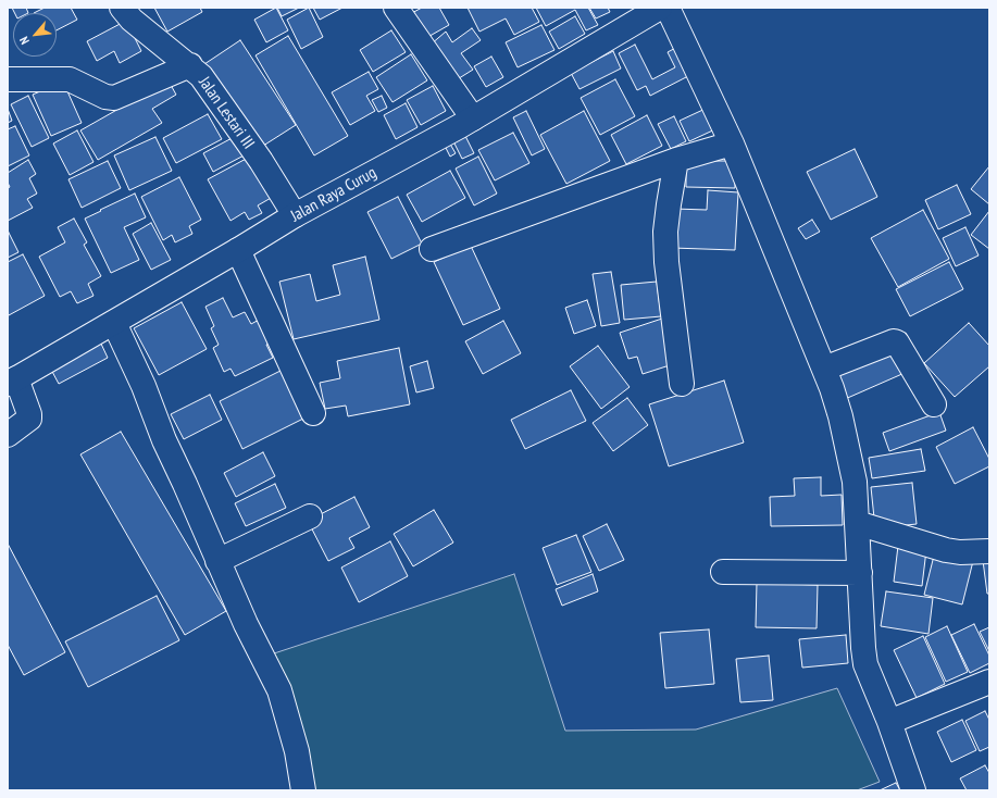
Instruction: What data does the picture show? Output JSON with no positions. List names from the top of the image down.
{
  "streets": {
    "street": ["Jalan Lestari III", "Jalan Raya Curug"]
  },
  "crossings": [
    ["Jalan Lestari III", "Jalan Raya Curug"]
  ],
  "north": "bottom left"
}
